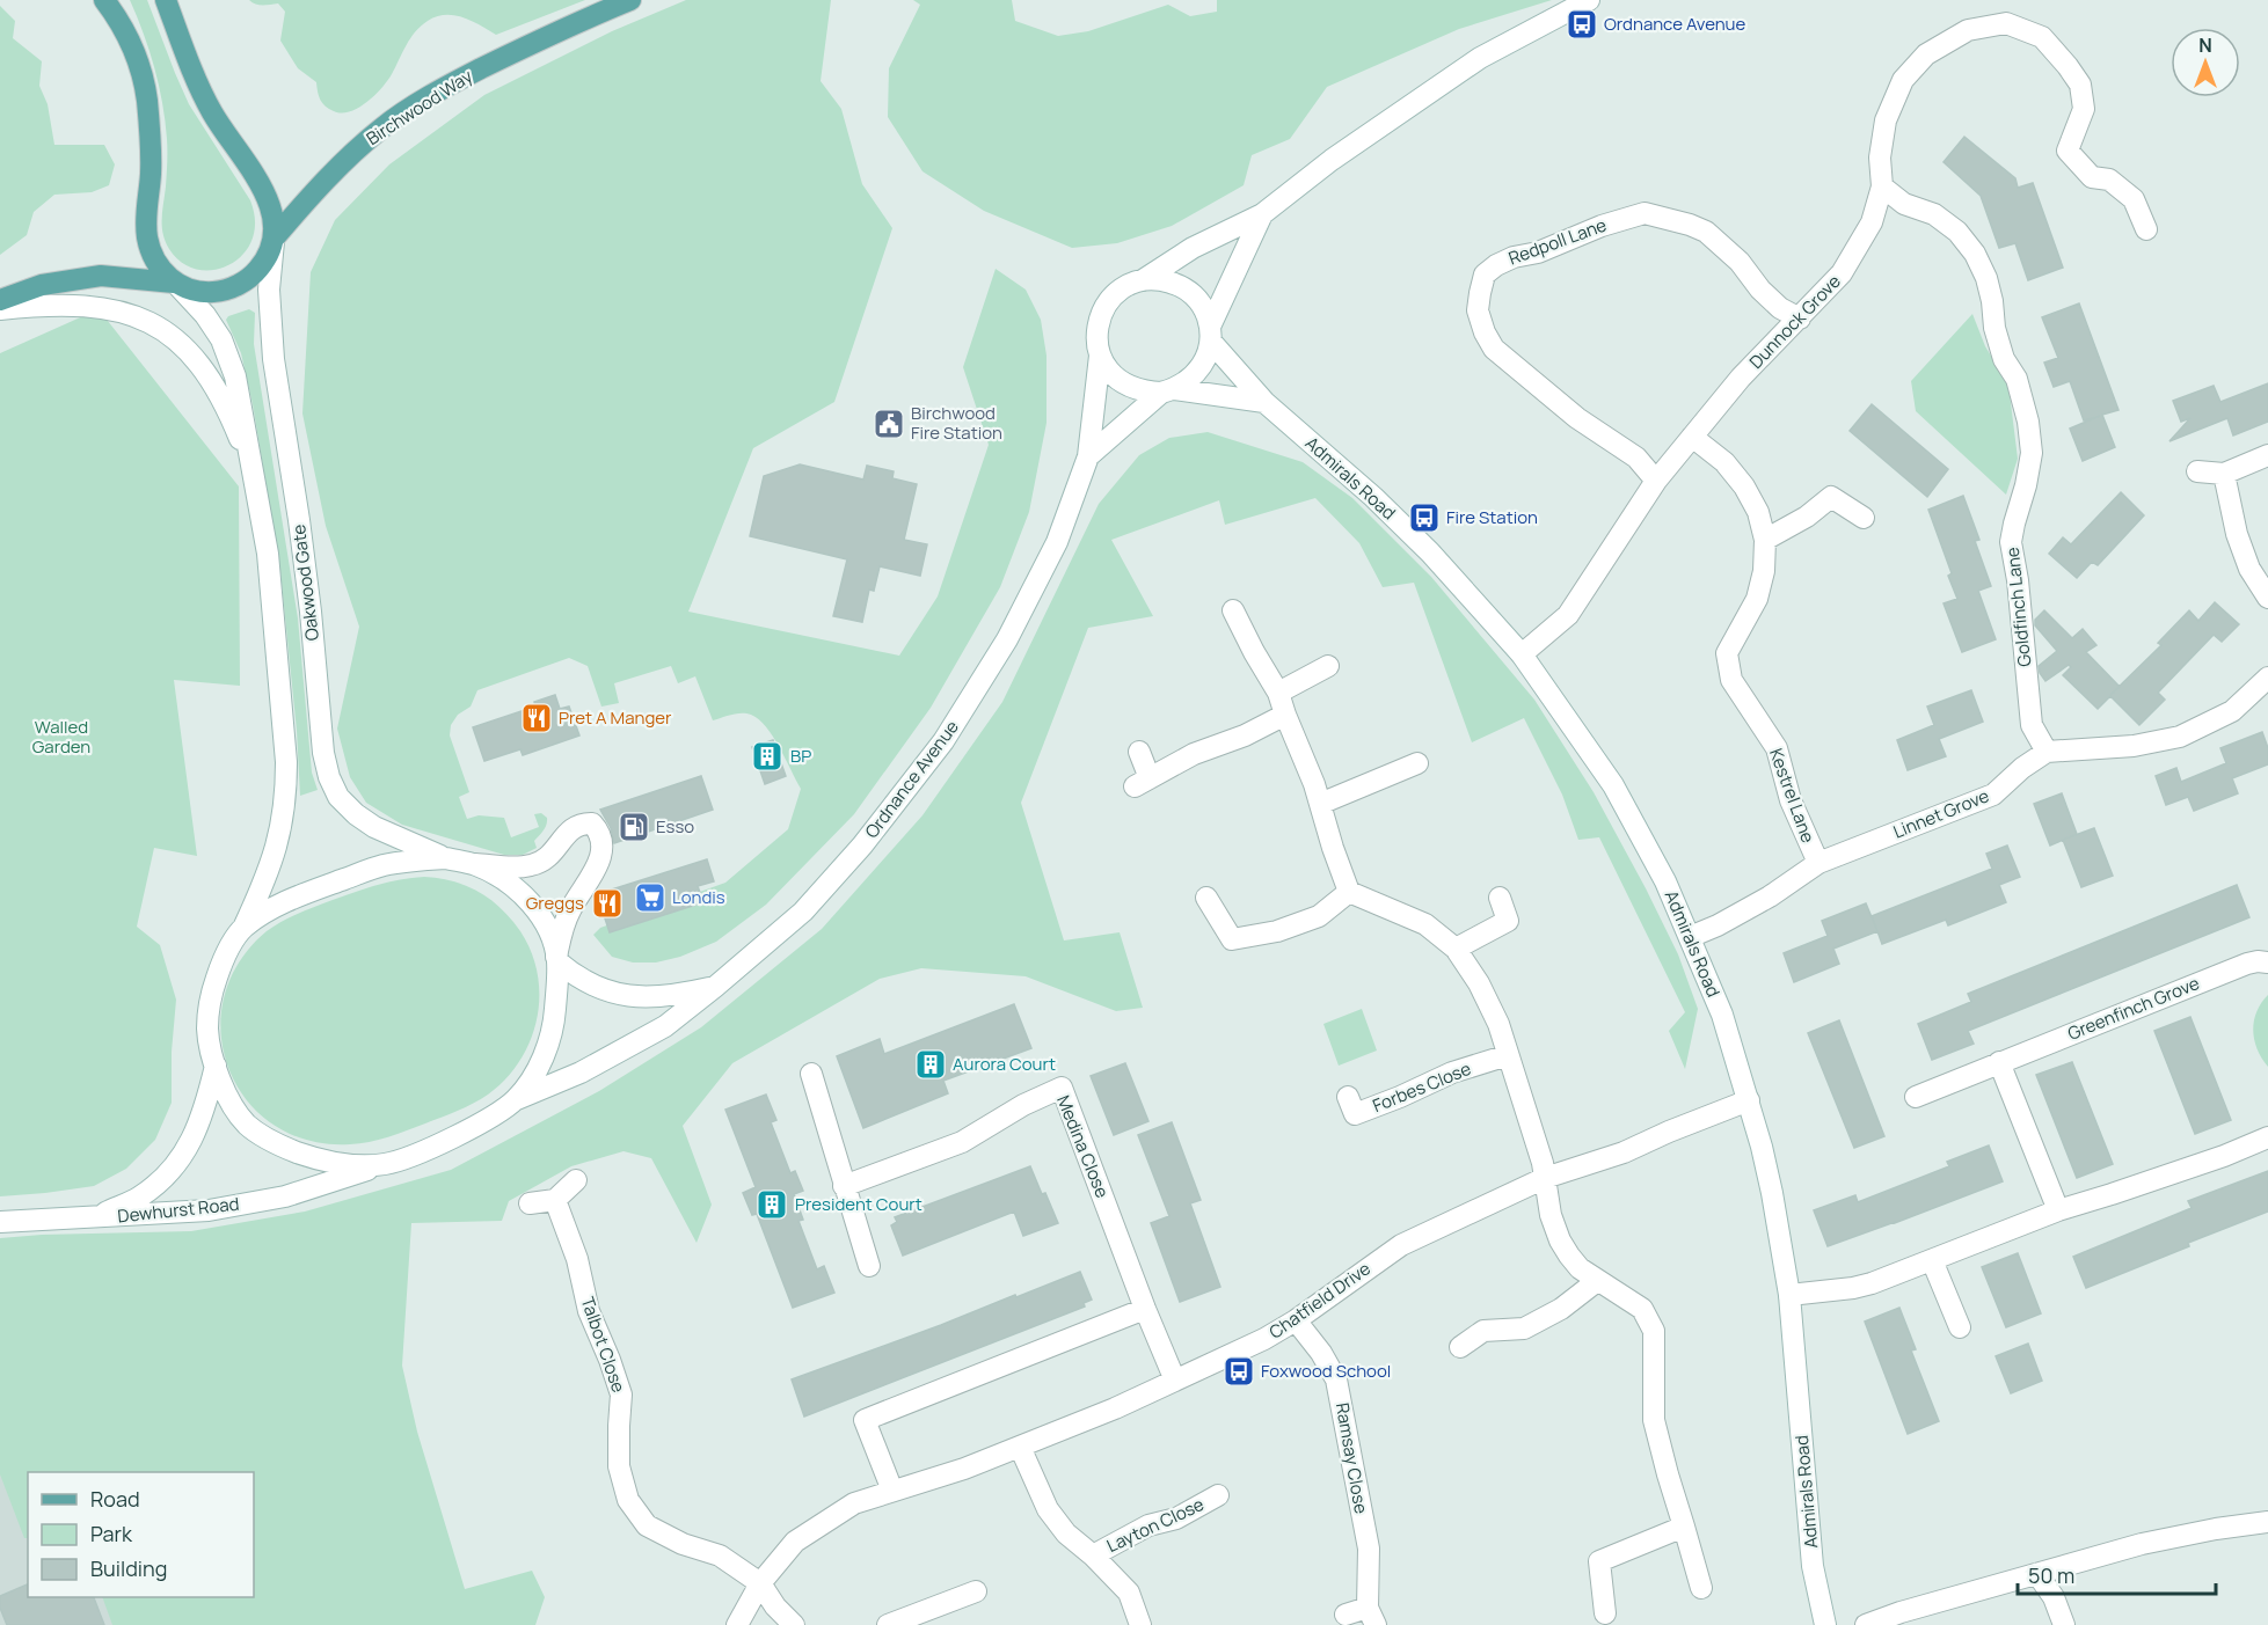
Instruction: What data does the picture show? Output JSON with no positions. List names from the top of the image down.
{
  "streets": {
    "main road": ["Birchwood Way"],
    "street": [
      "Redpoll Lane",
      "Dunnock Grove",
      "Admirals Road",
      "Oakwood Gate",
      "Goldfinch Lane",
      "Ordnance Avenue",
      "Kestrel Lane",
      "Linnet Grove",
      "Greenfinch Grove",
      "Forbes Close",
      "Medina Close",
      "Dewhurst Road",
      "Chatfield Drive",
      "Talbot Close",
      "Ramsay Close",
      "Layton Close"
    ]
  },
  "crossings": [
    ["Birchwood Way", "Oakwood Gate"],
    ["Redpoll Lane", "Dunnock Grove"],
    ["Dunnock Grove", "Admirals Road"],
    ["Dunnock Grove", "Goldfinch Lane"],
    ["Dunnock Grove", "Kestrel Lane"],
    ["Admirals Road", "Ordnance Avenue"],
    ["Admirals Road", "Linnet Grove"],
    ["Admirals Road", "Chatfield Drive"],
    ["Oakwood Gate", "Dewhurst Road"],
    ["Goldfinch Lane", "Linnet Grove"],
    ["Ordnance Avenue", "Dewhurst Road"],
    ["Kestrel Lane", "Linnet Grove"],
    ["Medina Close", "Chatfield Drive"],
    ["Chatfield Drive", "Talbot Close"],
    ["Chatfield Drive", "Ramsay Close"],
    ["Chatfield Drive", "Layton Close"]
  ],
  "parks": ["Walled Garden"],
  "places": {
    "bus stop": ["Ordnance Avenue", "Fire Station", "Foxwood School"],
    "public building": ["Birchwood Fire Station"],
    "restaurant": ["Pret A Manger", "Greggs"],
    "building": ["BP", "Aurora Court", "President Court"],
    "fuel station": ["Esso"],
    "supermarket": ["Londis"]
  },
  "legend": ["Road", "Park", "Building"],
  "scale_bar": "50 m",
  "north": "top"
}
